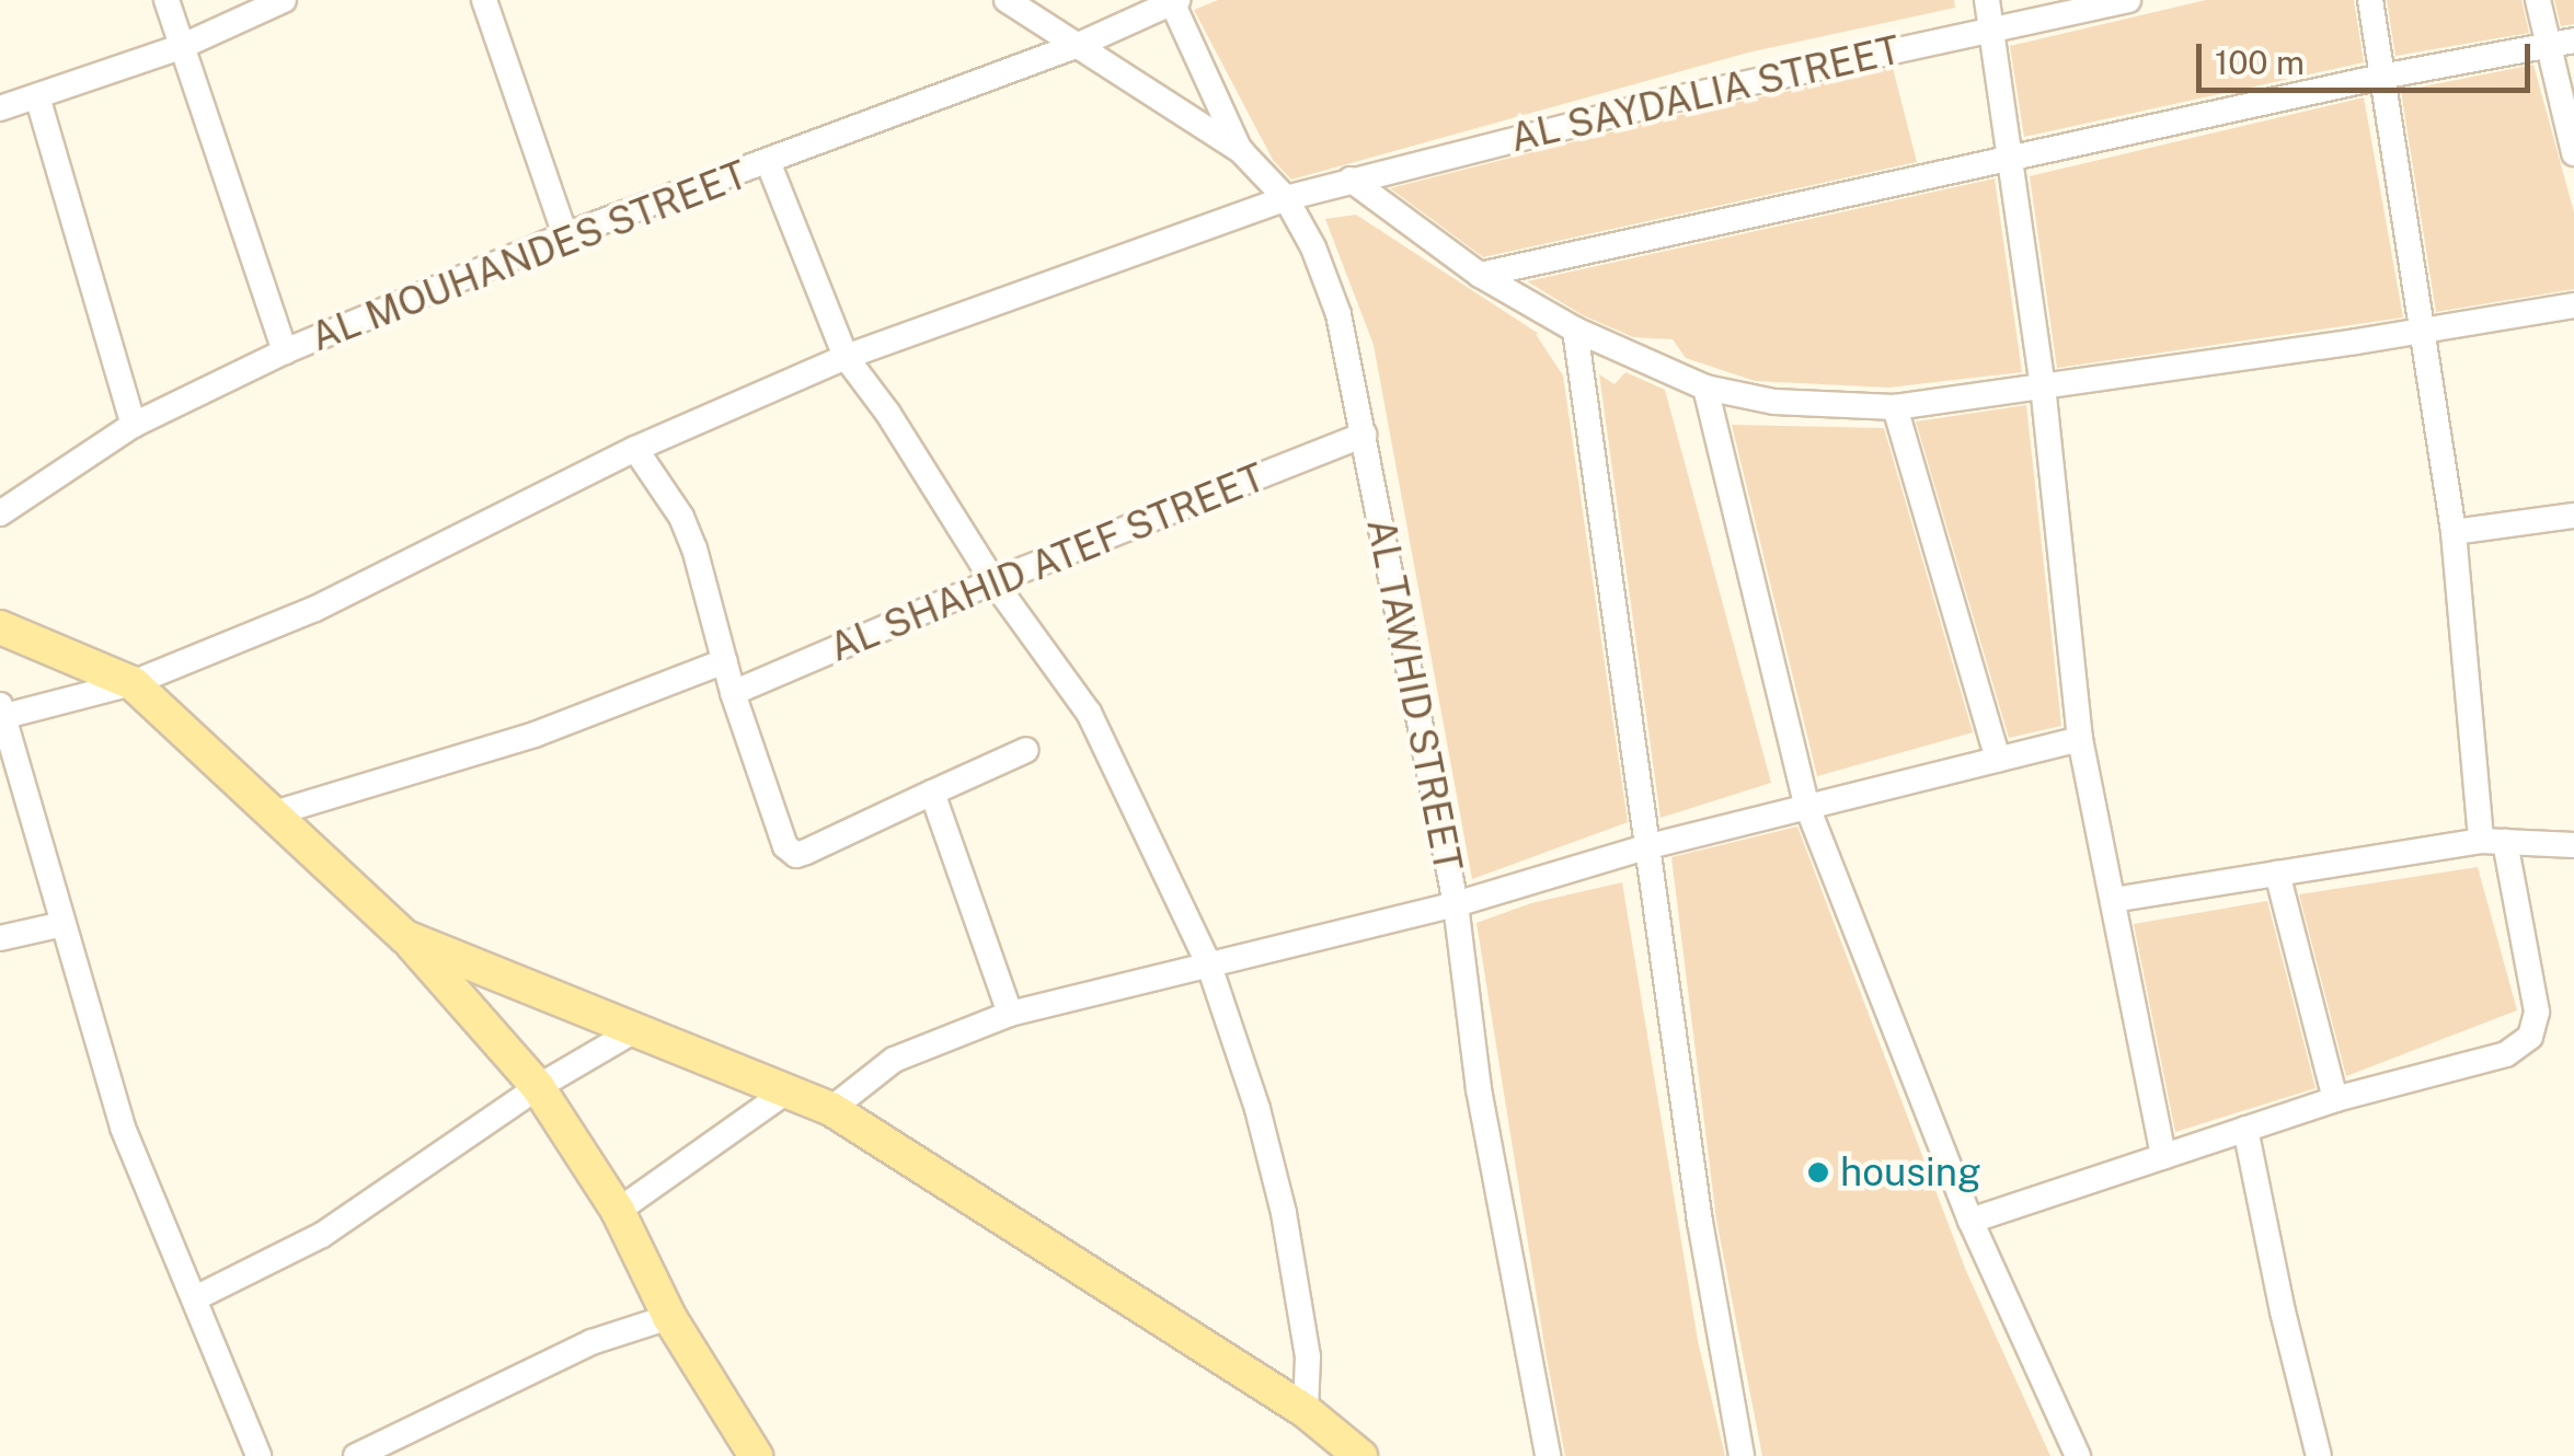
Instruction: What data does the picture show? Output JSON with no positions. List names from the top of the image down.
{
  "streets": {
    "street": [
      "AL SAYDALIA STREET",
      "AL MOUHANDES STREET",
      "AL SHAHID ATEF STREET",
      "AL TAWHID STREET"
    ]
  },
  "crossings": [
    ["AL SAYDALIA STREET", "AL TAWHID STREET"],
    ["AL MOUHANDES STREET", "AL TAWHID STREET"],
    ["AL SHAHID ATEF STREET", "AL TAWHID STREET"]
  ],
  "places": ["housing"],
  "scale_bar": "100 m"
}
